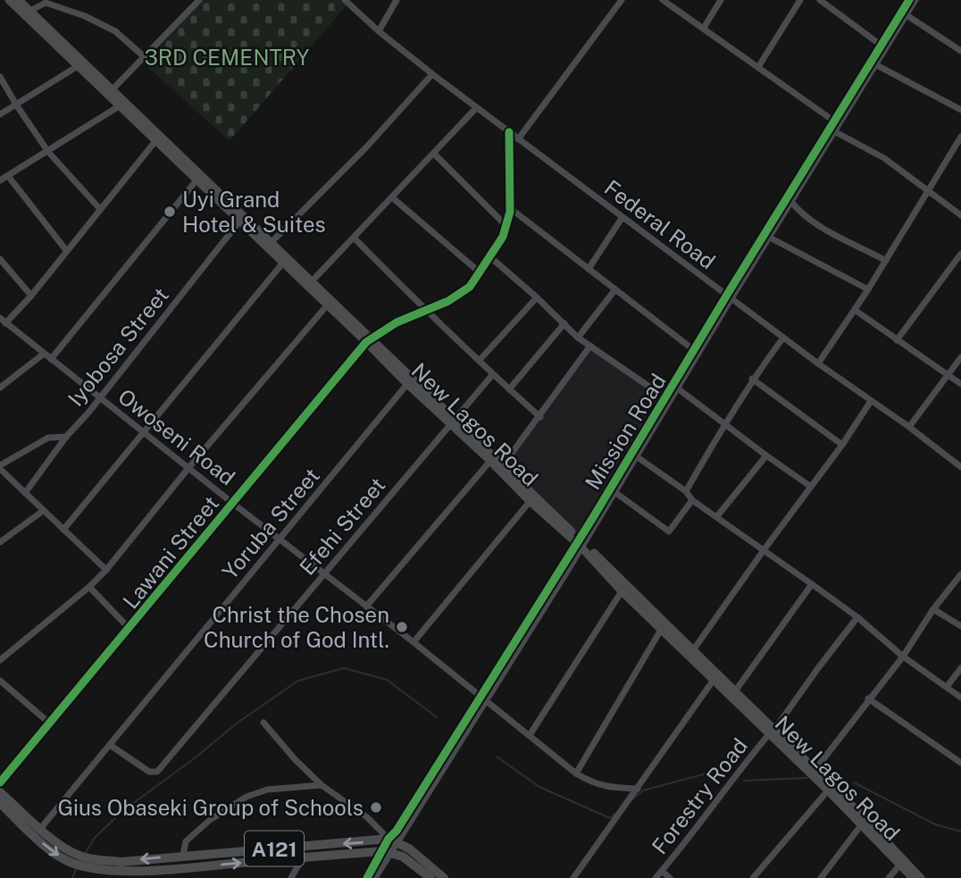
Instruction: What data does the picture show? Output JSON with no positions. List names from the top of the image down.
{
  "streets": {
    "highway": ["A121"],
    "main road": ["New Lagos Road"],
    "street": [
      "Federal Road",
      "Iyobosa Street",
      "Mission Road",
      "Owoseni Road",
      "Yoruba Street",
      "Efehi Street",
      "Lawani Street",
      "Forestry Road"
    ]
  },
  "crossings": [
    ["Federal Road", "Mission Road"],
    ["Federal Road", "Lawani Street"],
    ["Iyobosa Street", "New Lagos Road"],
    ["Iyobosa Street", "Owoseni Road"],
    ["New Lagos Road", "Mission Road"],
    ["New Lagos Road", "Yoruba Street"],
    ["New Lagos Road", "Efehi Street"],
    ["New Lagos Road", "Lawani Street"],
    ["New Lagos Road", "Forestry Road"],
    ["Mission Road", "Owoseni Road"],
    ["Mission Road", "A121"],
    ["Owoseni Road", "Yoruba Street"],
    ["Owoseni Road", "Efehi Street"],
    ["Owoseni Road", "Lawani Street"],
    ["Yoruba Street", "Efehi Street"],
    ["Yoruba Street", "A121"]
  ],
  "parks": ["3RD CEMENTRY"],
  "places": ["Uyi Grand Hotel & Suites", "Christ the Chosen Church of God Intl.", "Gius Obaseki Group of Schools"]
}
